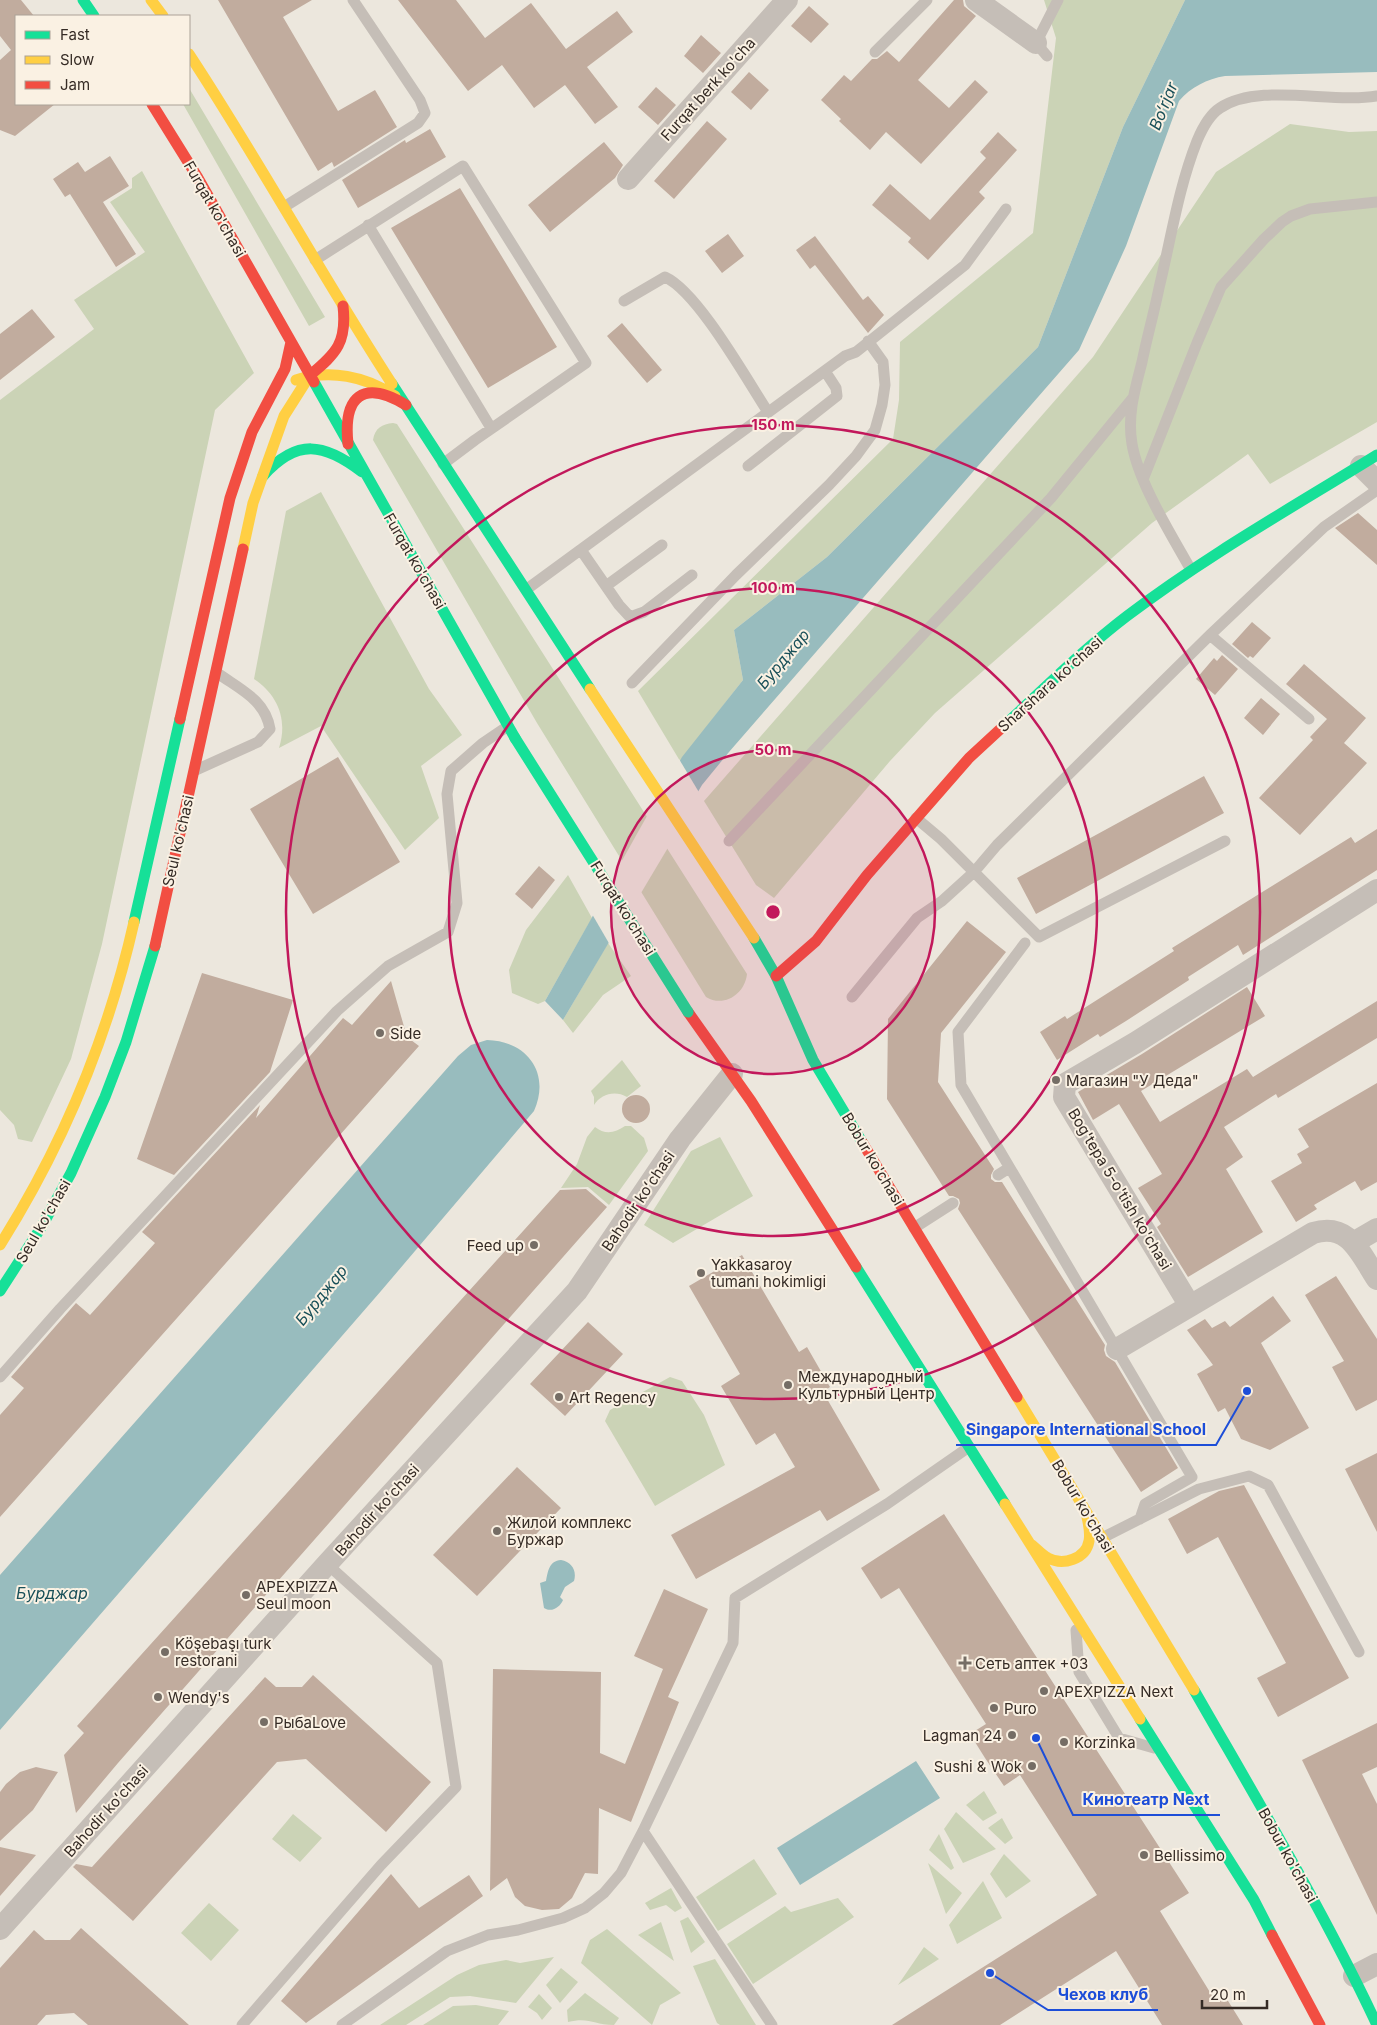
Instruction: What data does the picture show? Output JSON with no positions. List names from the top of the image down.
{
  "streets": {
    "main road": [
      "Furqat ko'chasi",
      "Sharshara koʻchasi",
      "Seul ko'chasi",
      "Bobur ko'chasi"
    ],
    "street": ["Furqat berk ko'cha", "Bog'tepa 5-o'tish ko'chasi", "Bahodir koʻchasi"]
  },
  "crossings": [
    ["Furqat ko'chasi", "Seul ko'chasi"],
    ["Furqat ko'chasi", "Bahodir koʻchasi"],
    ["Sharshara koʻchasi", "Bobur ko'chasi"]
  ],
  "water": ["Bo‘rjar", "Бурджар"],
  "places": {
    "other": [
      "Side",
      "Магазин \"У Деда\"",
      "Feed up",
      "Yakkasaroy tumani hokimligi",
      "Международный Культурный Центр",
      "Singapore International School",
      "Art Regency",
      "Жилой комплекс Буржар",
      "APEXPIZZA Seul moon",
      "Köşebaşı turk restorani",
      "APEXPIZZA Next",
      "Wendy's",
      "Puro",
      "РыбаLove",
      "Lagman 24",
      "Кинотеатр Next",
      "Korzinka",
      "Sushi & Wok",
      "Bellissimo",
      "Чехов клуб"
    ],
    "health": ["Сеть аптек +03"]
  },
  "legend": ["Fast", "Slow", "Jam"],
  "scale_bar": "20 m",
  "rings": ["150 m", "100 m", "50 m"]
}
